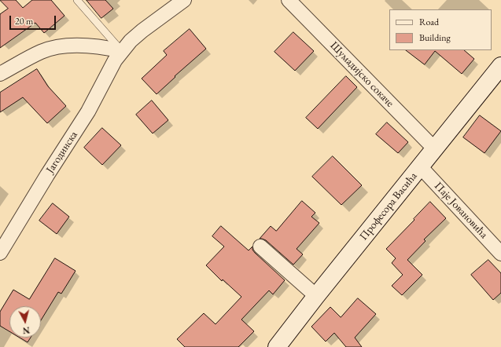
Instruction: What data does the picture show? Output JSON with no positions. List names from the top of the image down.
{
  "streets": {
    "street": [
      "Шумадијско сокаче",
      "Јагодинска",
      "Професора Васића",
      "Паје Јовановића"
    ]
  },
  "crossings": [
    ["Шумадијско сокаче", "Професора Васића"],
    ["Професора Васића", "Паје Јовановића"]
  ],
  "legend": ["Road", "Building"],
  "scale_bar": "20 m",
  "north": "bottom"
}
